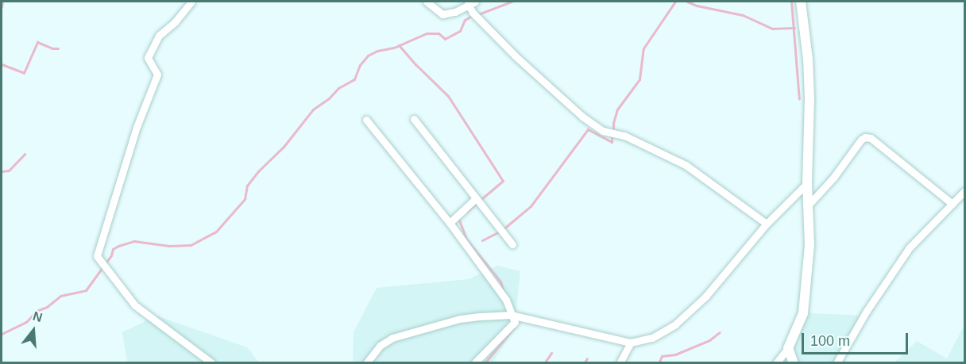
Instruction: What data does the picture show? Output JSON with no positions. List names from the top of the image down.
{
  "scale_bar": "100 m",
  "north": "top"
}
